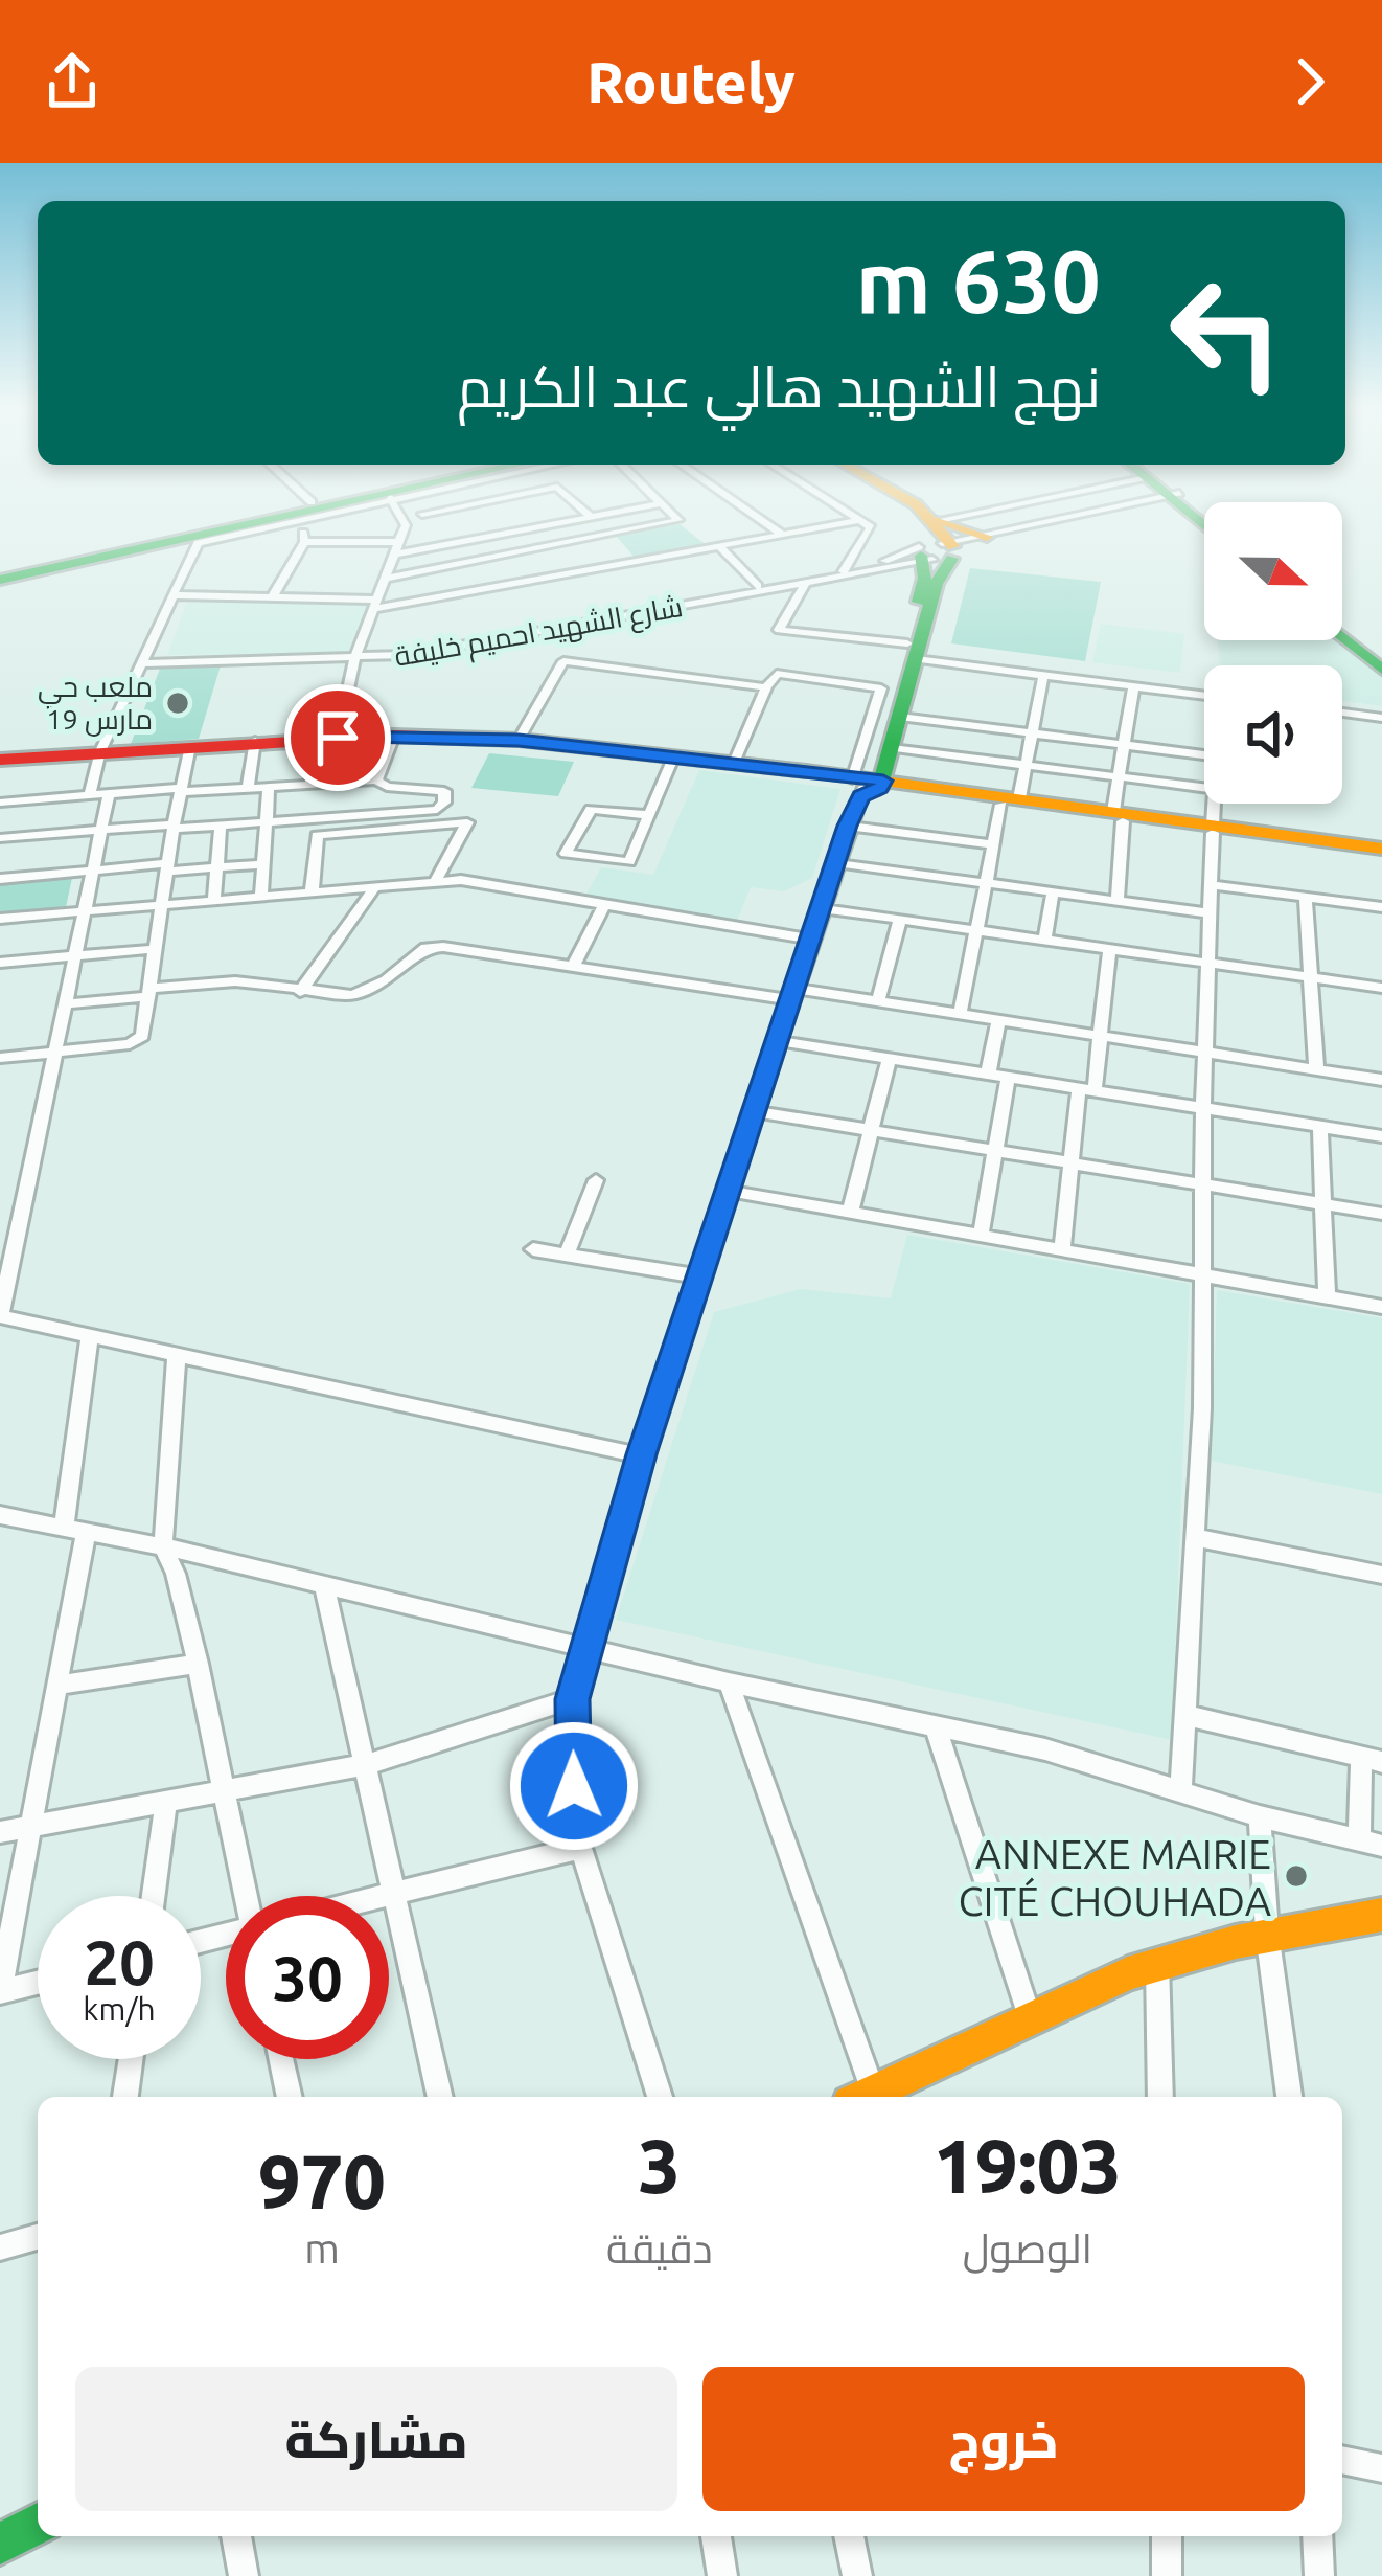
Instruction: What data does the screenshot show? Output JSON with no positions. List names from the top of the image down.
{
  "streets": {
    "street": ["شارع الشهيد احميم خليفة"]
  },
  "places": ["ملعب حي 19 مارس", "ANNEXE MAIRIE CITÉ CHOUHADA"],
  "north": "right",
  "page": {
    "header": "Routely",
    "turn": ["630 m", "نهج الشهيد هالي عبد الكريم"],
    "speed": "20 km/h",
    "limit": "30",
    "eta": [
      "19:03",
      "الوصول",
      "3",
      "دقيقة",
      "970",
      "m"
    ],
    "buttons": ["خروج", "مشاركة"]
  }
}
